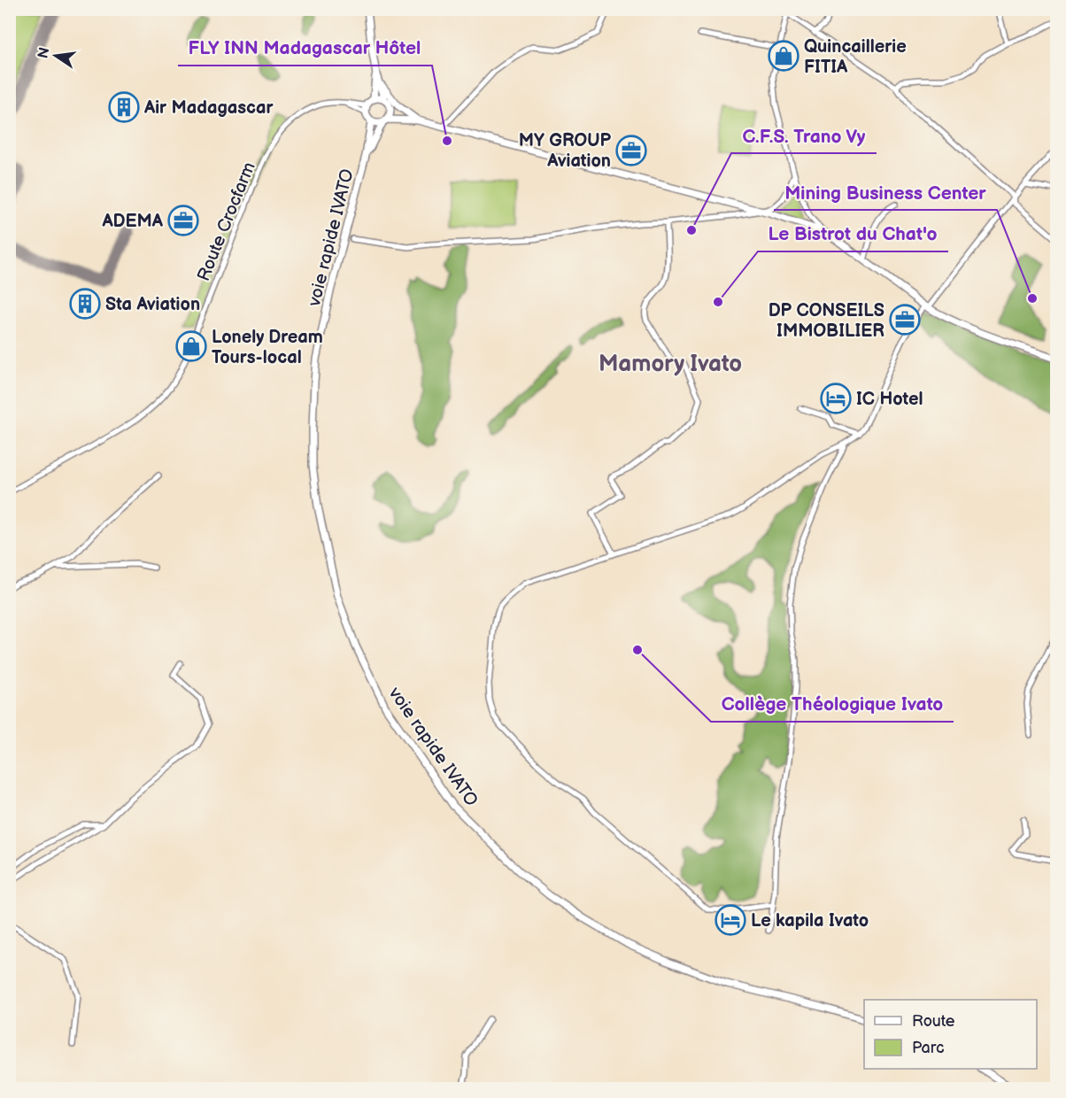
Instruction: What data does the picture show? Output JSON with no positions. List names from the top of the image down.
{
  "streets": {
    "main road": ["voie rapide IVATO"],
    "street": ["Route Crocfarm"]
  },
  "districts": ["Mamory Ivato"],
  "places": {
    "shop": ["Quincaillerie FITIA", "Lonely Dream Tours-local"],
    "building": ["Air Madagascar", "Sta Aviation"],
    "other": [
      "FLY INN Madagascar Hôtel",
      "C.F.S. Trano Vy",
      "Mining Business Center",
      "Le Bistrot du Chat'o",
      "Collège Théologique Ivato"
    ],
    "office": ["MY GROUP Aviation", "ADEMA", "DP CONSEILS IMMOBILIER"],
    "hotel": ["IC Hotel", "Le kapila Ivato"]
  },
  "legend": ["Route", "Parc"],
  "north": "left"
}
